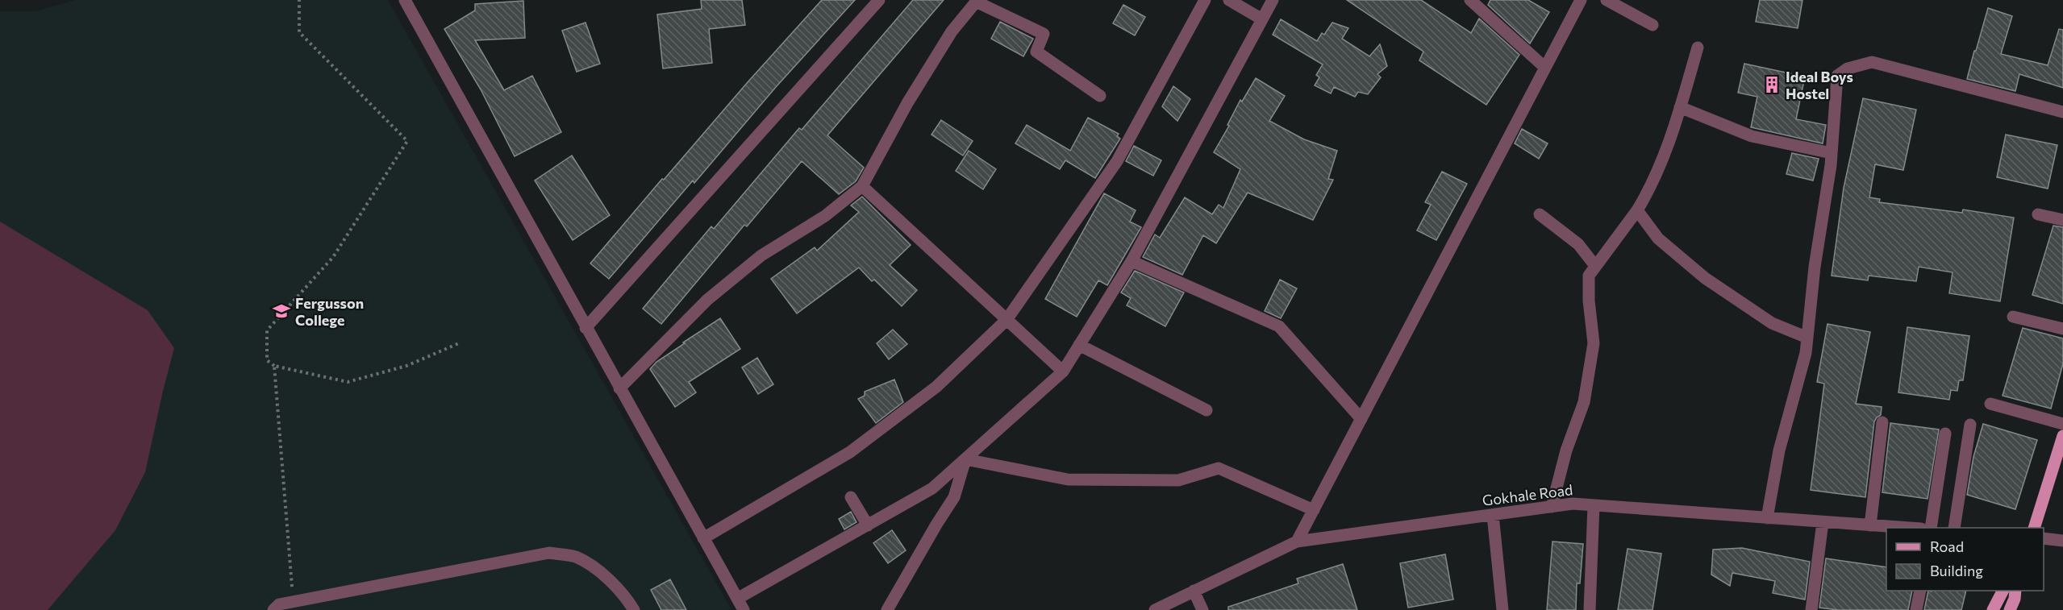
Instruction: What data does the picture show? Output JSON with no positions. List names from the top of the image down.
{
  "streets": {
    "street": ["Gokhale Road"]
  },
  "places": {
    "building": ["Ideal Boys Hostel"],
    "school or university": ["Fergusson College"]
  },
  "legend": ["Road", "Building"]
}
